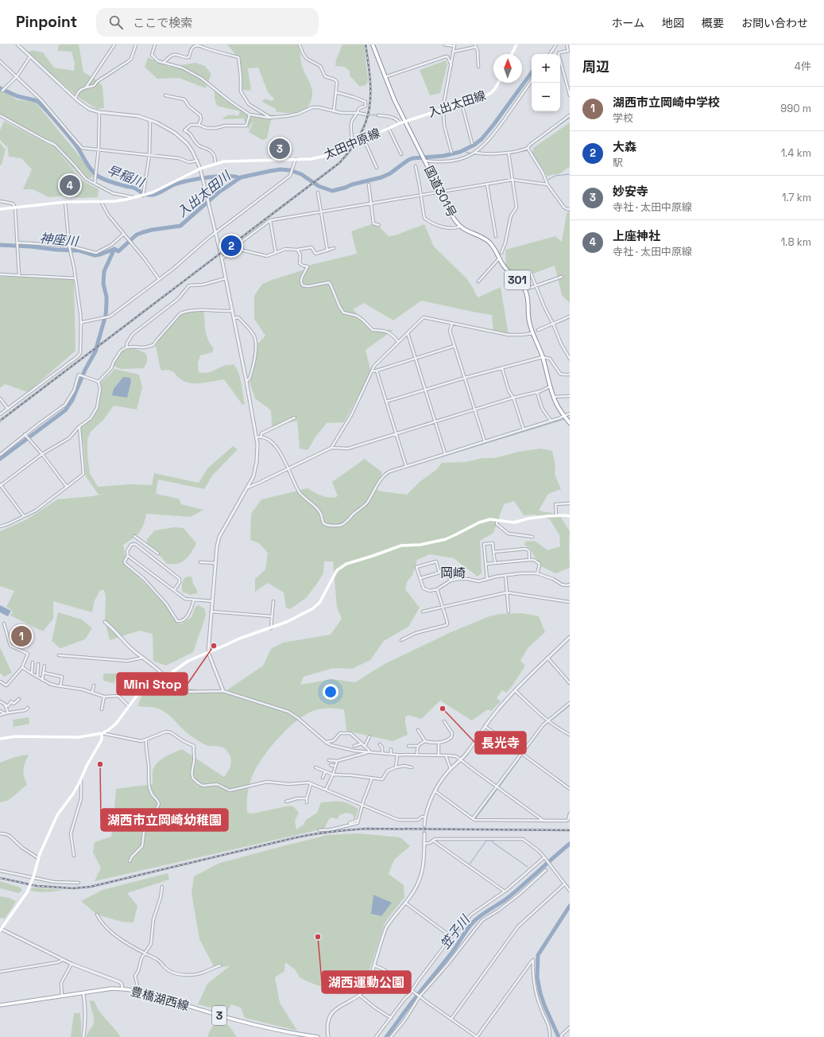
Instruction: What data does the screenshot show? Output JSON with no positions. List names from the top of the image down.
{
  "streets": {
    "highway": ["国道301号", "301"],
    "main road": [
      "入出太田線",
      "太田中原線",
      "豊橋湖西線",
      "3"
    ]
  },
  "crossings": [
    ["入出太田線", "太田中原線"],
    ["入出太田線", "国道301号"],
    ["太田中原線", "国道301号"],
    ["国道301号", "301"]
  ],
  "districts": ["岡崎"],
  "water": [
    "早稲川",
    "入出太田川",
    "神座川",
    "笠子川"
  ],
  "places": [
    "Mini Stop",
    "長光寺",
    "湖西市立岡崎幼稚園",
    "湖西運動公園"
  ],
  "north": "top",
  "page": {
    "header": "Pinpoint",
    "search": "ここで検索",
    "nav": [
      "ホーム",
      "地図",
      "概要",
      "お問い合わせ"
    ],
    "heading": ["周辺", "4件"],
    "map_buttons": ["+", "−"],
    "list": [
      {
        "mark": "1",
        "name": "湖西市立岡崎中学校",
        "note": "学校",
        "value": "990 m"
      },
      {
        "mark": "2",
        "name": "大森",
        "note": "駅",
        "value": "1.4 km"
      },
      {
        "mark": "3",
        "name": "妙安寺",
        "note": "寺社 · 太田中原線",
        "value": "1.7 km"
      },
      {
        "mark": "4",
        "name": "上座神社",
        "note": "寺社 · 太田中原線",
        "value": "1.8 km"
      }
    ],
    "pins": [
      "3",
      "4",
      "2",
      "1"
    ]
  }
}
